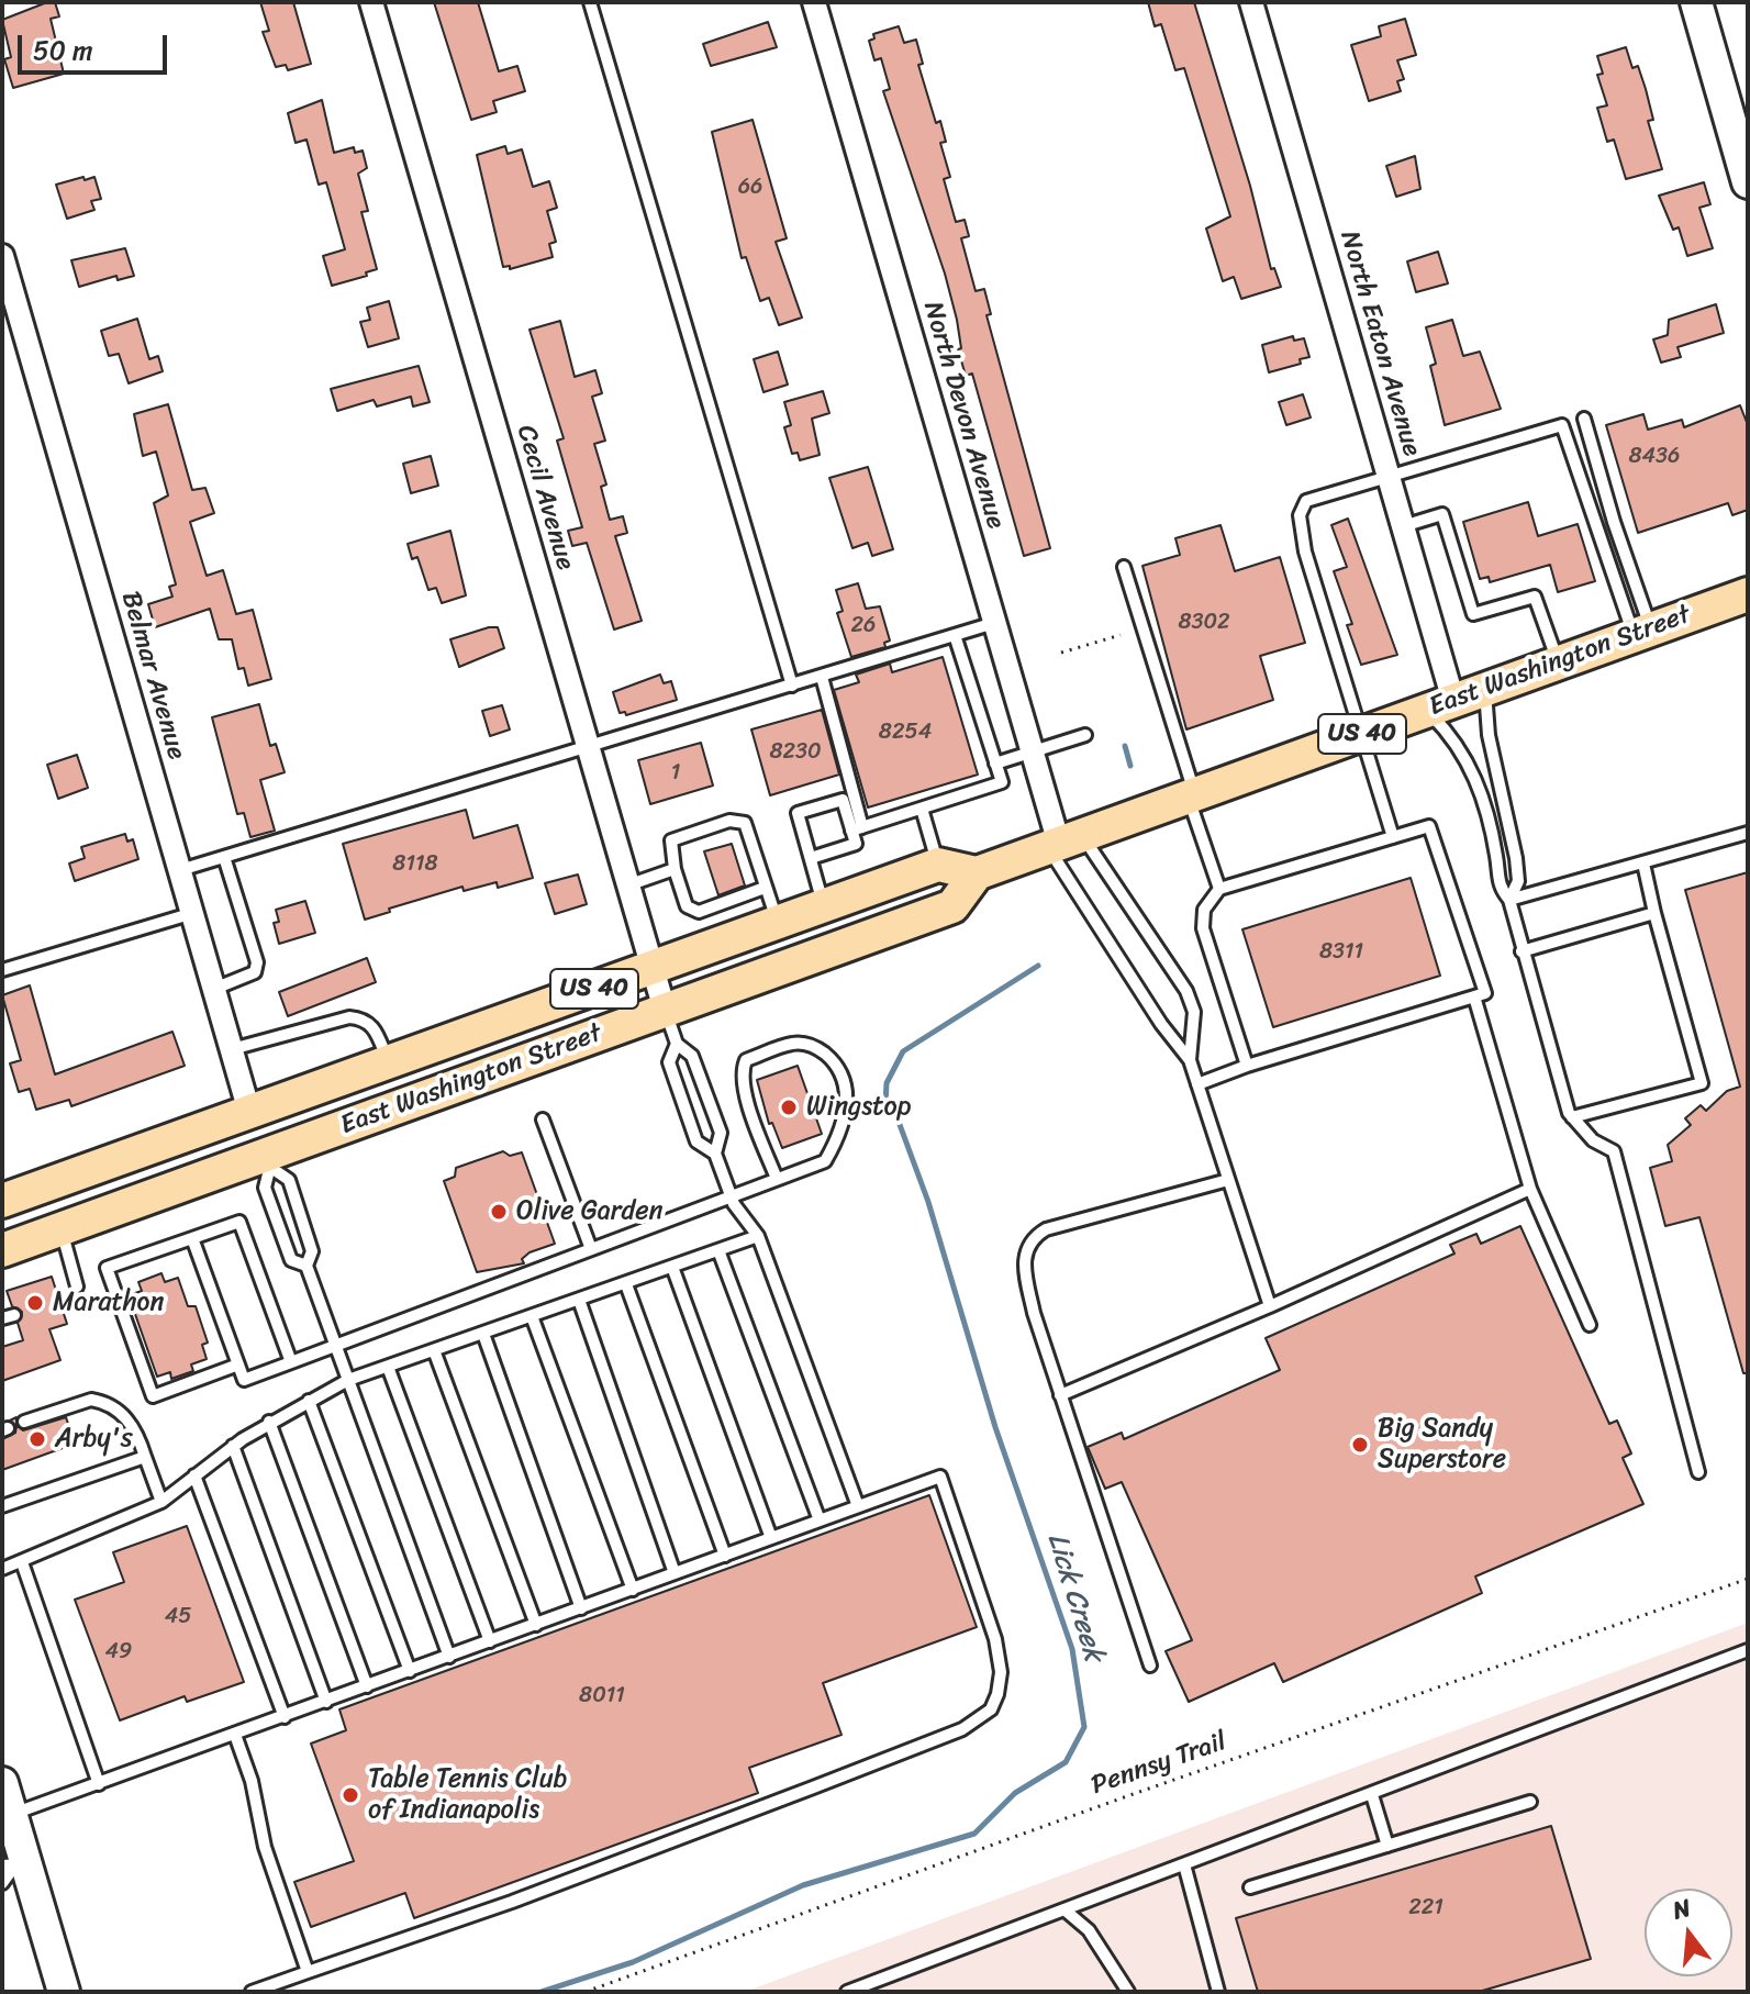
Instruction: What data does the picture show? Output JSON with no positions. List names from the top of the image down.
{
  "streets": {
    "main road": ["East Washington Street", "US 40"],
    "street": [
      "North Eaton Avenue",
      "North Devon Avenue",
      "Cecil Avenue",
      "Belmar Avenue"
    ],
    "path": ["Pennsy Trail"]
  },
  "crossings": [
    ["North Eaton Avenue", "East Washington Street"],
    ["North Devon Avenue", "East Washington Street"],
    ["Cecil Avenue", "East Washington Street"],
    ["East Washington Street", "Belmar Avenue"]
  ],
  "water": ["Lick Creek"],
  "places": [
    "Wingstop",
    "Olive Garden",
    "Marathon",
    "Arby's",
    "Big Sandy Superstore",
    "Table Tennis Club of Indianapolis"
  ],
  "house_numbers": [
    "66",
    "8436",
    "8302",
    "26",
    "8254",
    "8230",
    "1",
    "8118",
    "8311",
    "45",
    "49",
    "8011",
    "221"
  ],
  "scale_bar": "50 m",
  "north": "top"
}
